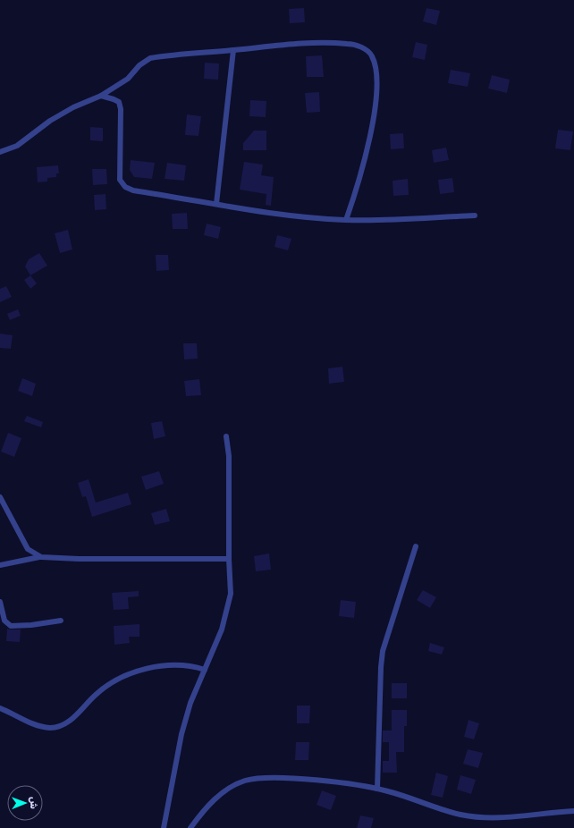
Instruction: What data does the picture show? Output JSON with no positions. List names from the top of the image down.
{
  "north": "right"
}
